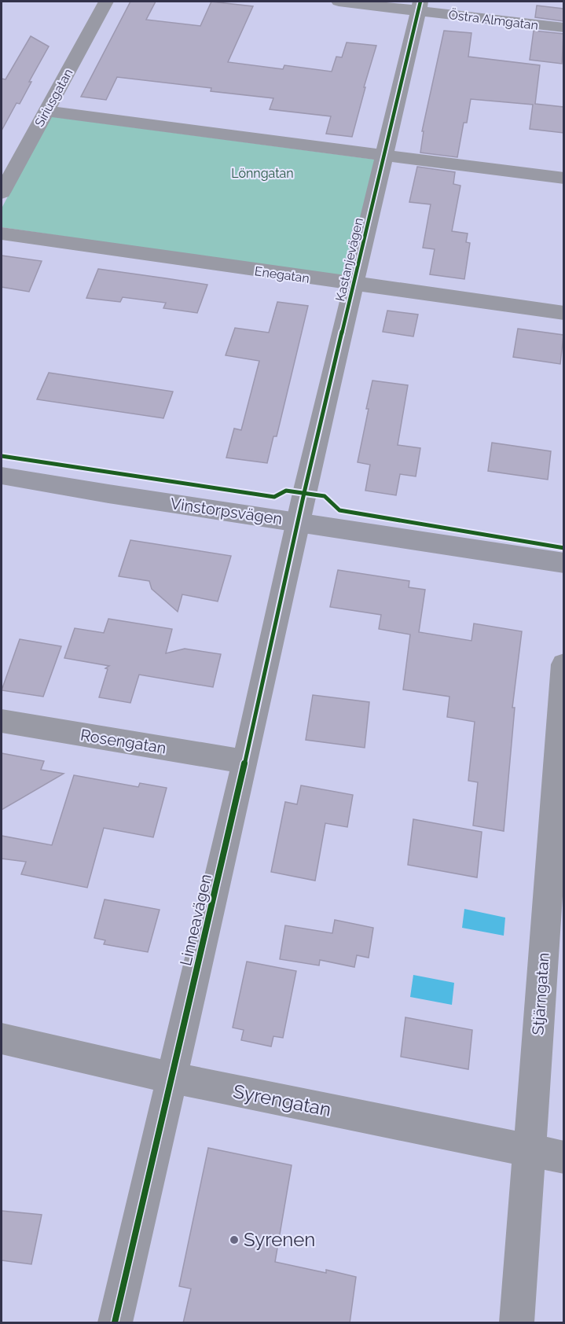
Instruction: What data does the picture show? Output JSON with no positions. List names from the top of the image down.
{
  "streets": {
    "street": [
      "Östra Almgatan",
      "Siriusgatan",
      "Kastanjevägen",
      "Enegatan",
      "Vinstorpsvägen",
      "Rosengatan",
      "Linneavägen",
      "Stjärngatan",
      "Syrengatan"
    ]
  },
  "crossings": [
    ["Östra Almgatan", "Kastanjevägen"],
    ["Kastanjevägen", "Enegatan"],
    ["Kastanjevägen", "Vinstorpsvägen"],
    ["Kastanjevägen", "Linneavägen"],
    ["Vinstorpsvägen", "Linneavägen"],
    ["Rosengatan", "Linneavägen"],
    ["Linneavägen", "Syrengatan"],
    ["Stjärngatan", "Syrengatan"]
  ],
  "parks": ["Lönngatan"],
  "places": ["Syrenen"]
}
